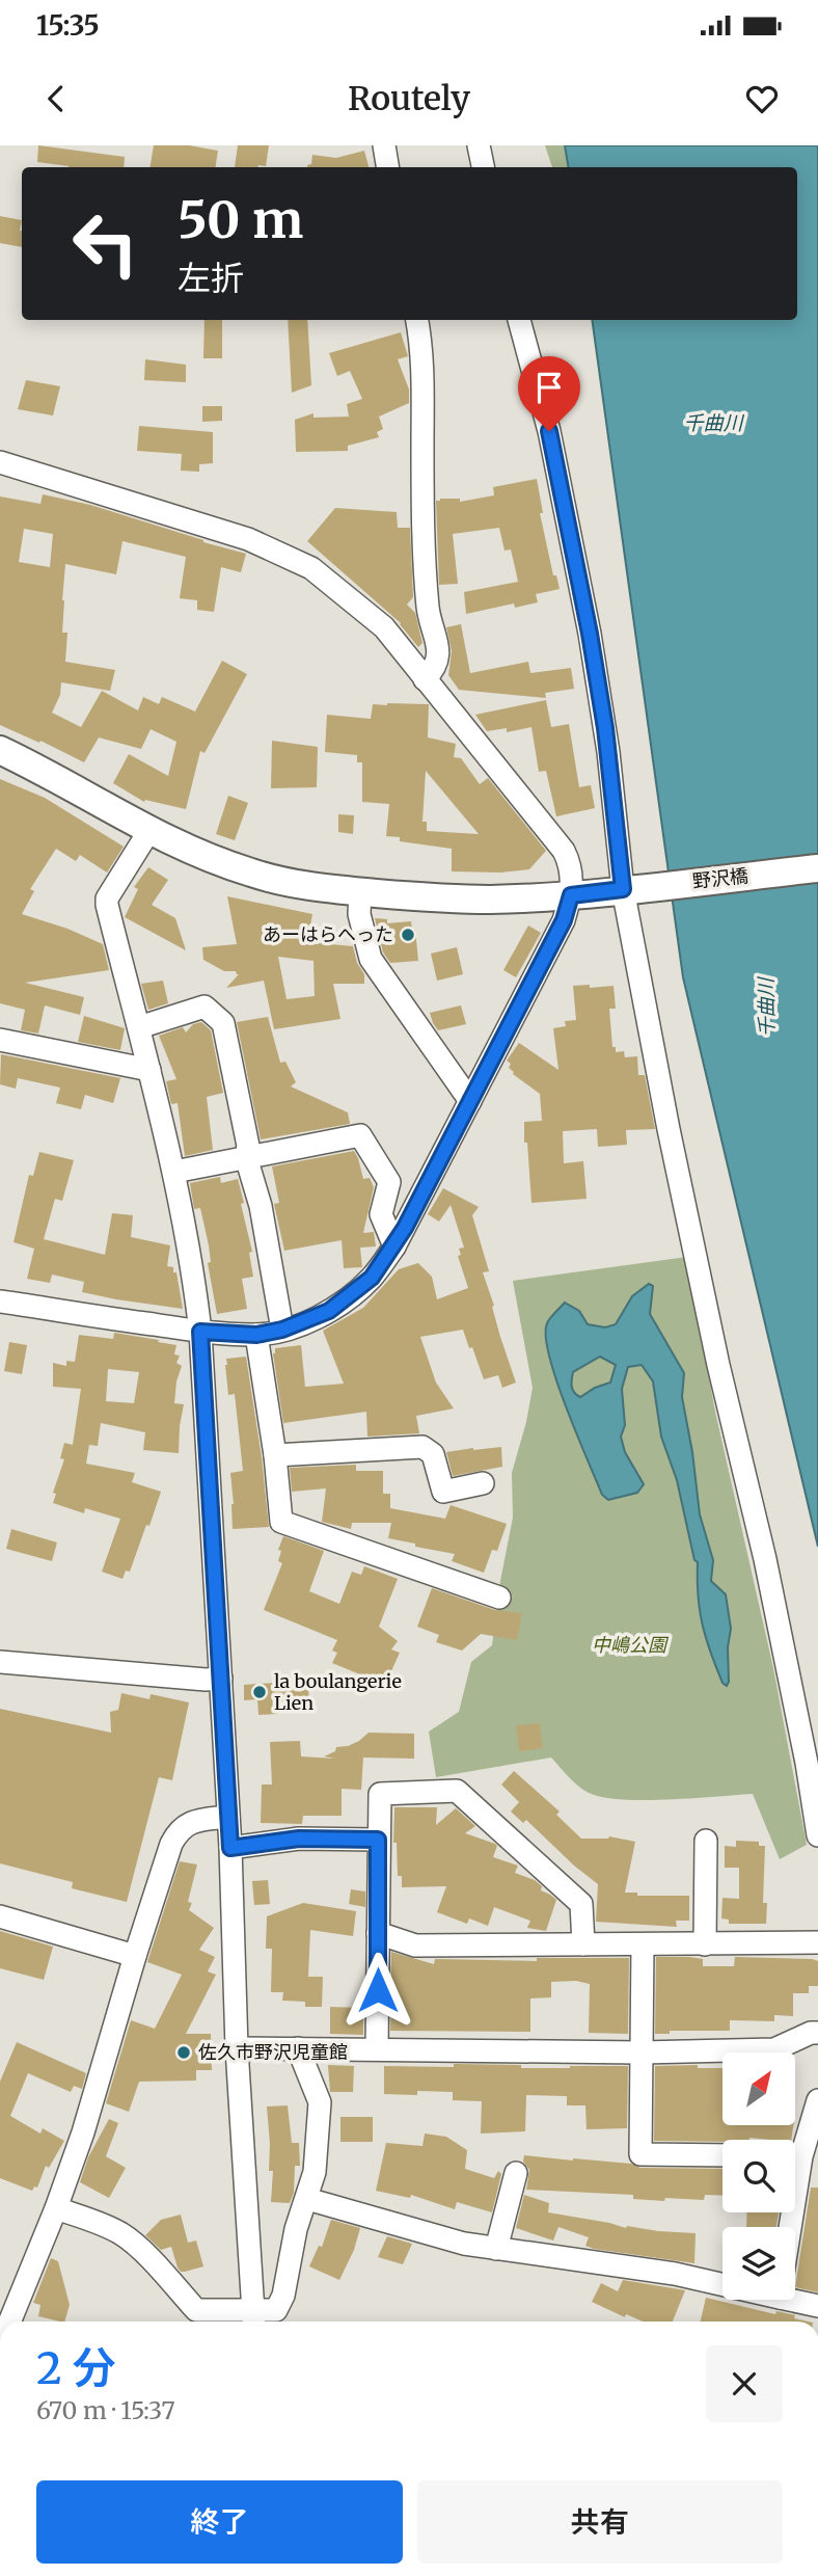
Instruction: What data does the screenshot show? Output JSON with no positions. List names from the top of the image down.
{
  "streets": {
    "main road": ["野沢橋"]
  },
  "water": ["千曲川"],
  "parks": ["中嶋公園"],
  "places": ["あーはらへった", "la boulangerie Lien", "佐久市野沢児童館"],
  "north": "top right",
  "page": {
    "status": "15:35",
    "header": "Routely",
    "turn": ["50 m", "左折"],
    "heading": ["2 分", "670 m · 15:37"],
    "buttons": ["終了", "共有"]
  }
}
